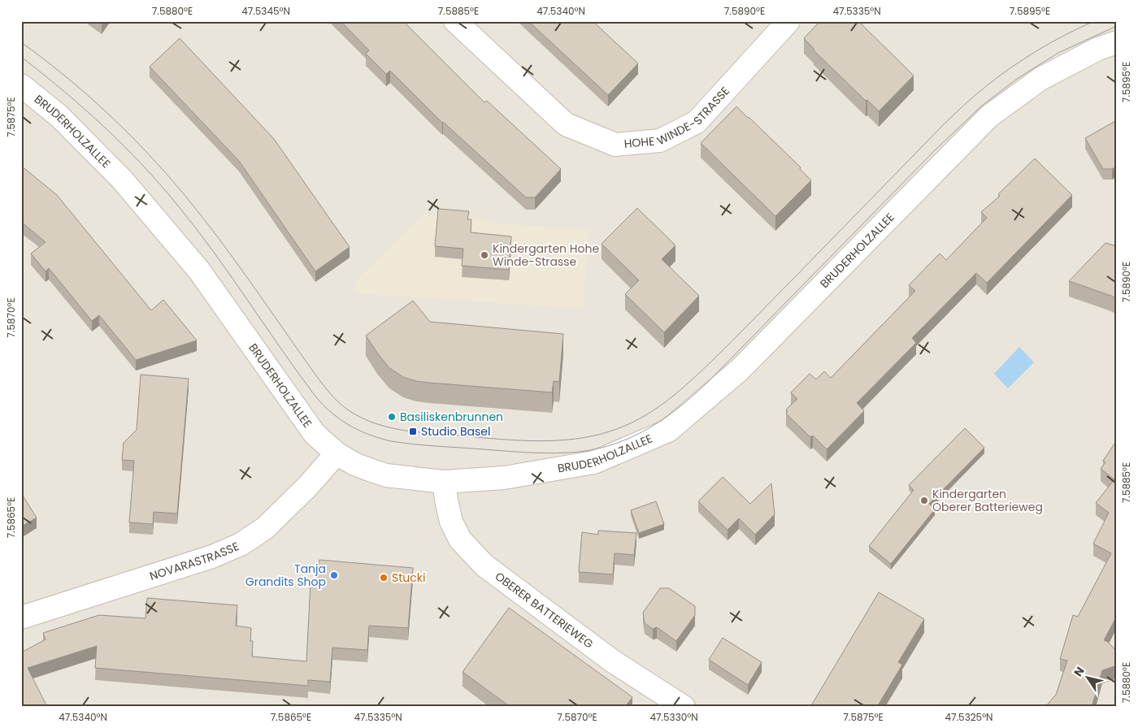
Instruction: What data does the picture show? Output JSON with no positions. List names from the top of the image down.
{
  "streets": {
    "street": [
      "HOHE WINDE-STRASSE",
      "BRUDERHOLZALLEE",
      "NOVARASTRASSE",
      "OBERER BATTERIEWEG"
    ]
  },
  "crossings": [
    ["BRUDERHOLZALLEE", "NOVARASTRASSE"],
    ["BRUDERHOLZALLEE", "OBERER BATTERIEWEG"]
  ],
  "places": {
    "other": [
      "Kindergarten Hohe Winde-Strasse",
      "Basiliskenbrunnen",
      "Kindergarten Oberer Batterieweg",
      "Tanja Grandits Shop",
      "Stucki"
    ],
    "transit": ["Studio Basel"]
  },
  "north": "top left",
  "coordinates": [
    "7.5880°E",
    "47.5345°N",
    "7.5885°E",
    "47.5340°N",
    "7.5890°E",
    "47.5335°N",
    "7.5895°E",
    "7.5875°E",
    "7.5870°E",
    "7.5865°E",
    "47.5330°N",
    "47.5325°N"
  ]
}
